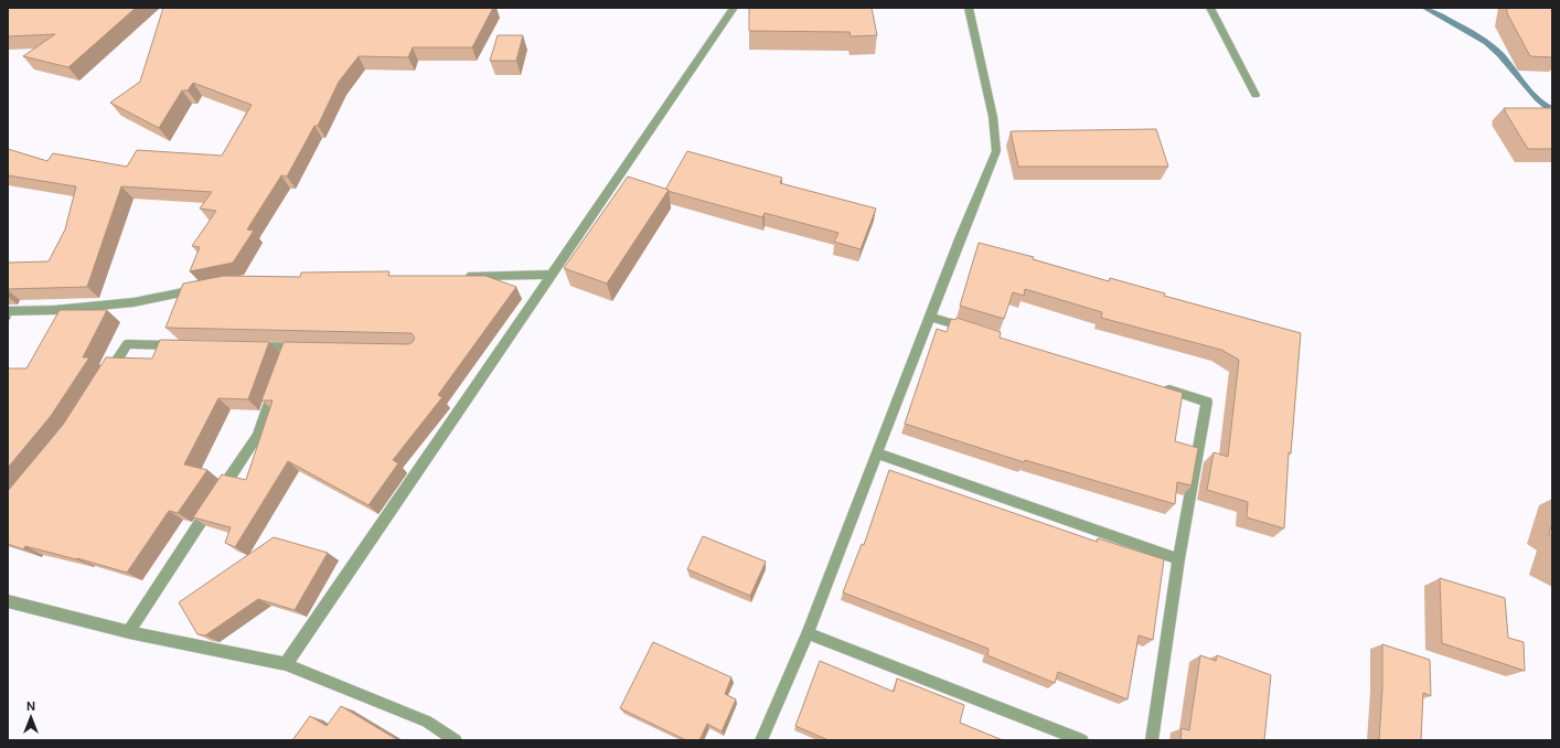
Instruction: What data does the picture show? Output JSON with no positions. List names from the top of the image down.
{
  "north": "top"
}
